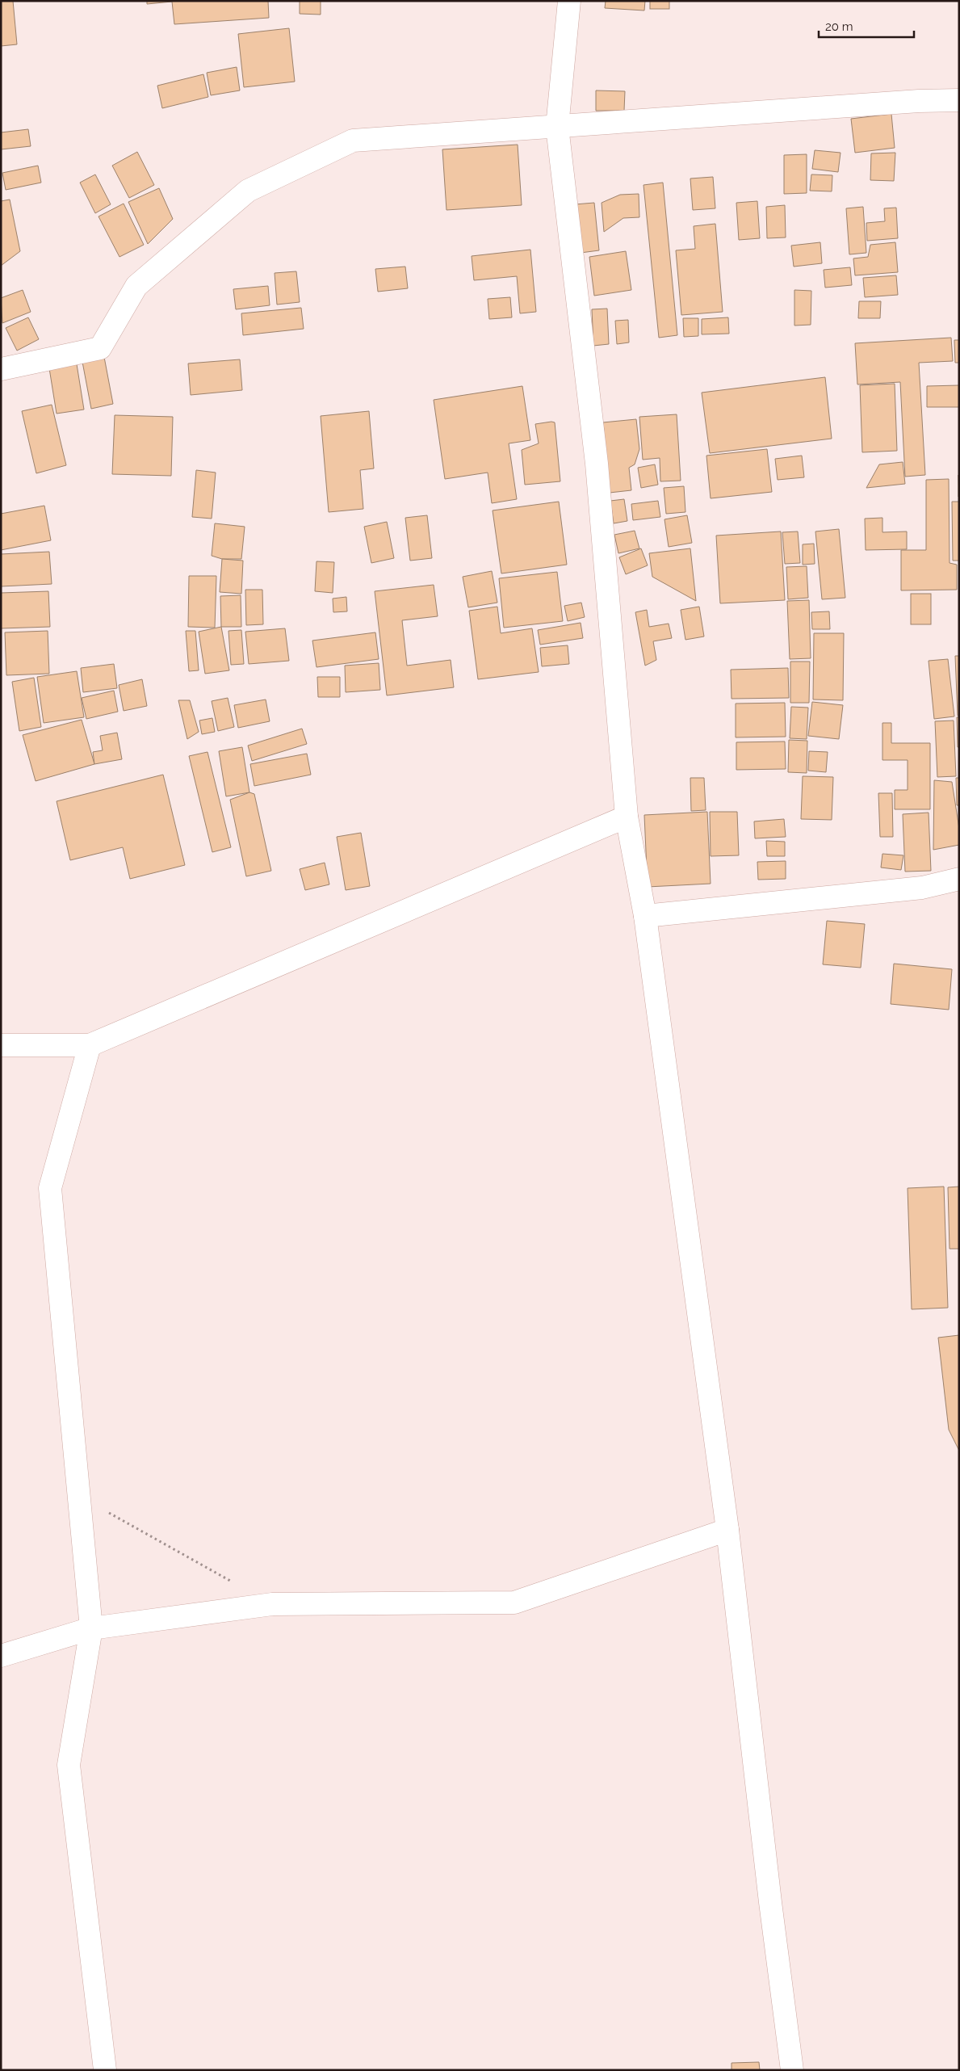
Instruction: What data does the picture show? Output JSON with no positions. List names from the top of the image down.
{
  "scale_bar": "20 m"
}
